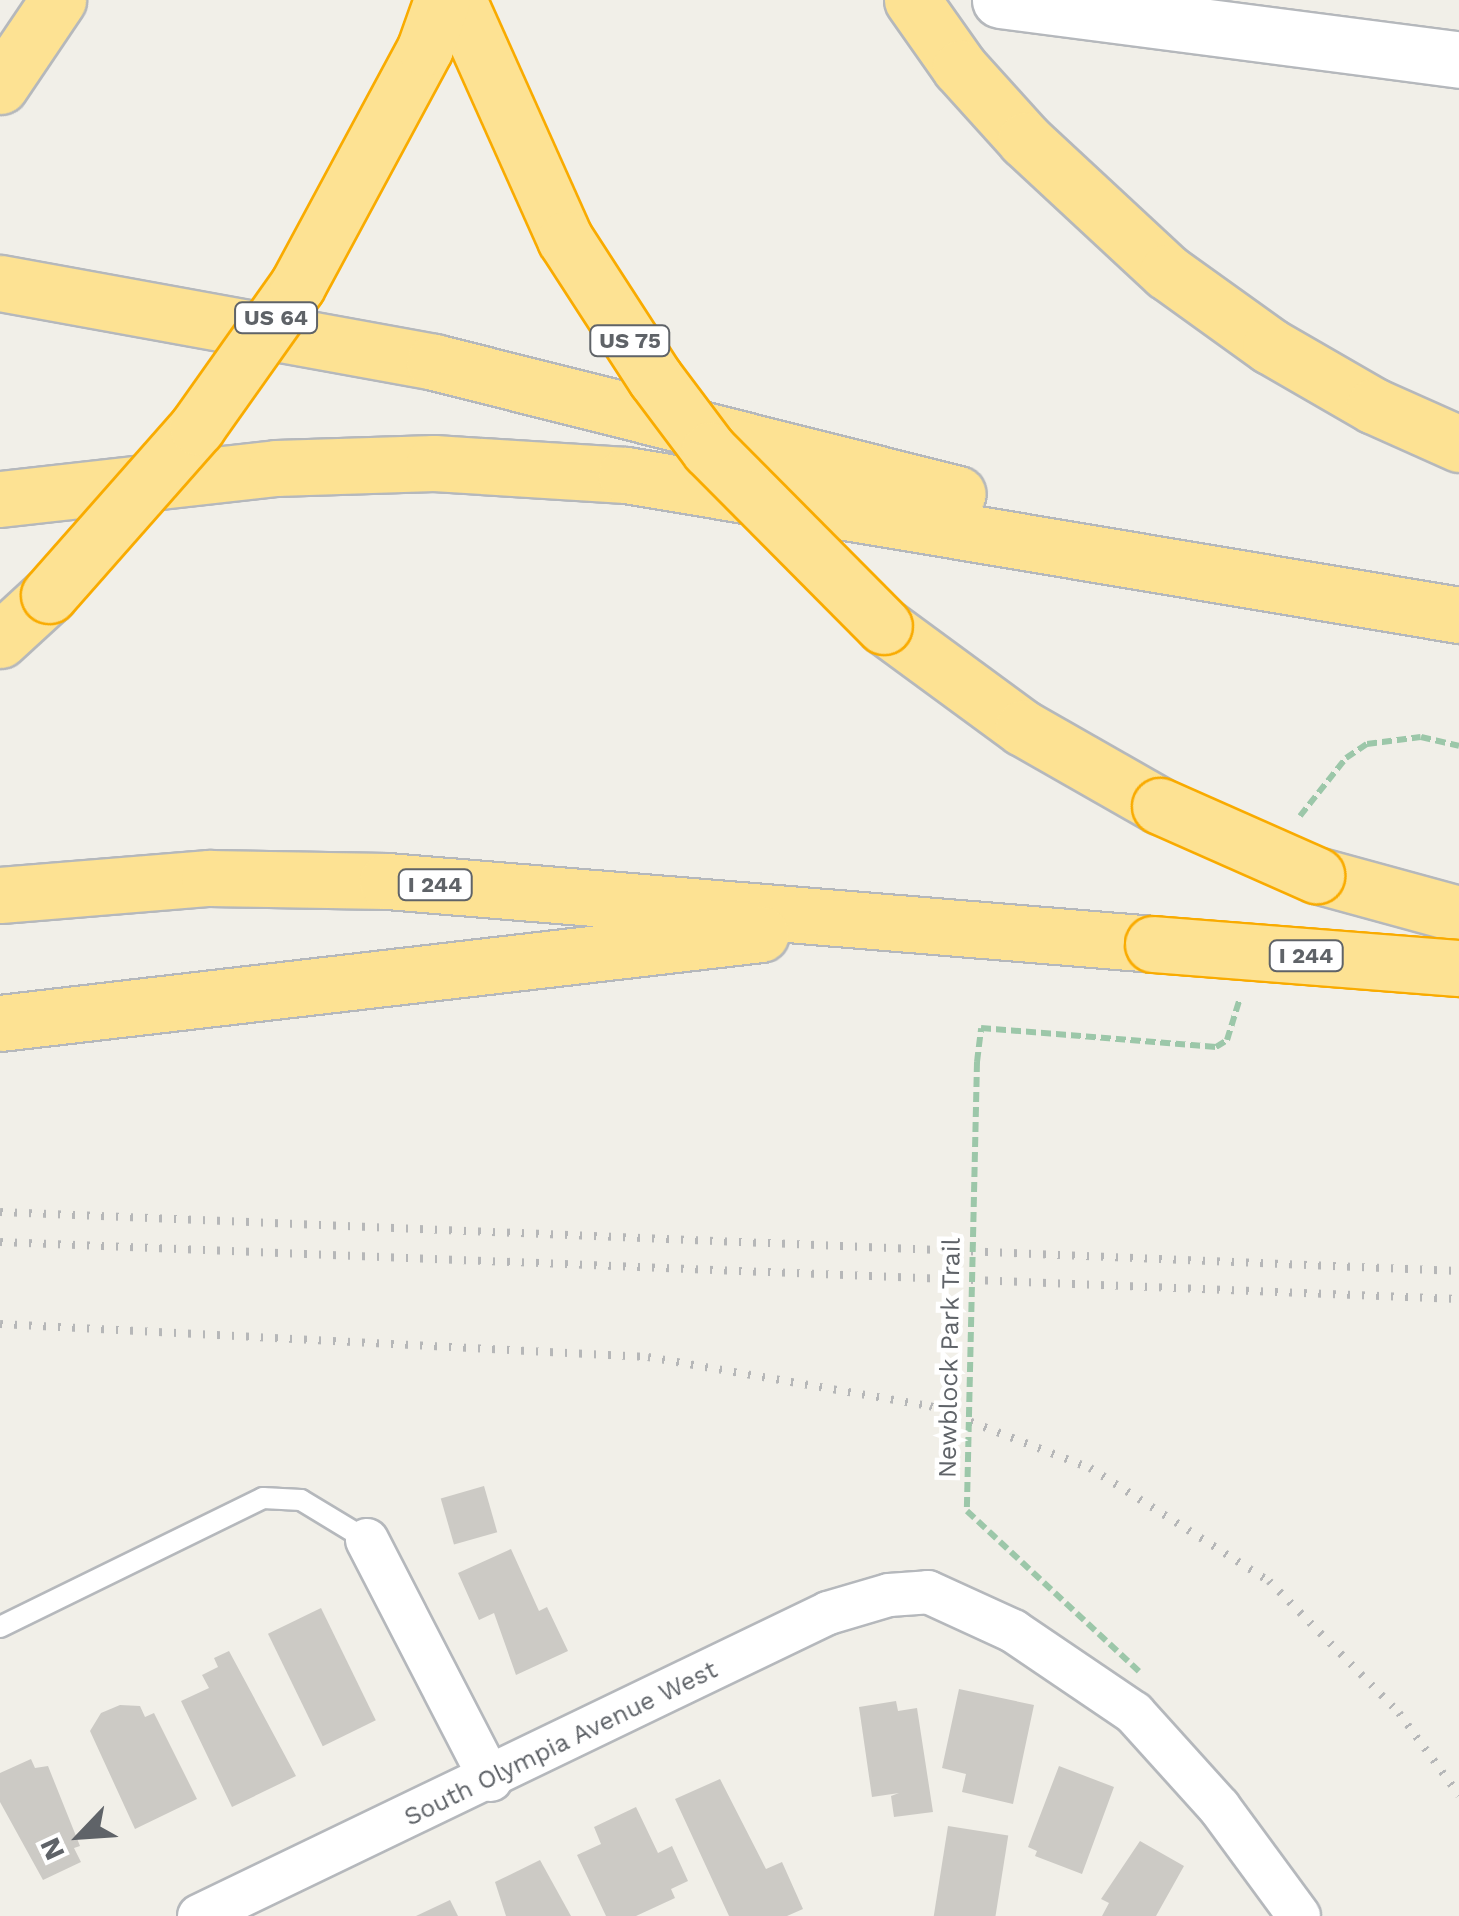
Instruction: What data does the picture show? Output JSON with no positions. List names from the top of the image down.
{
  "streets": {
    "highway": ["US 64", "US 75", "I 244"],
    "street": ["South Olympia Avenue West"],
    "path": ["Newblock Park Trail"]
  },
  "north": "bottom left"
}
